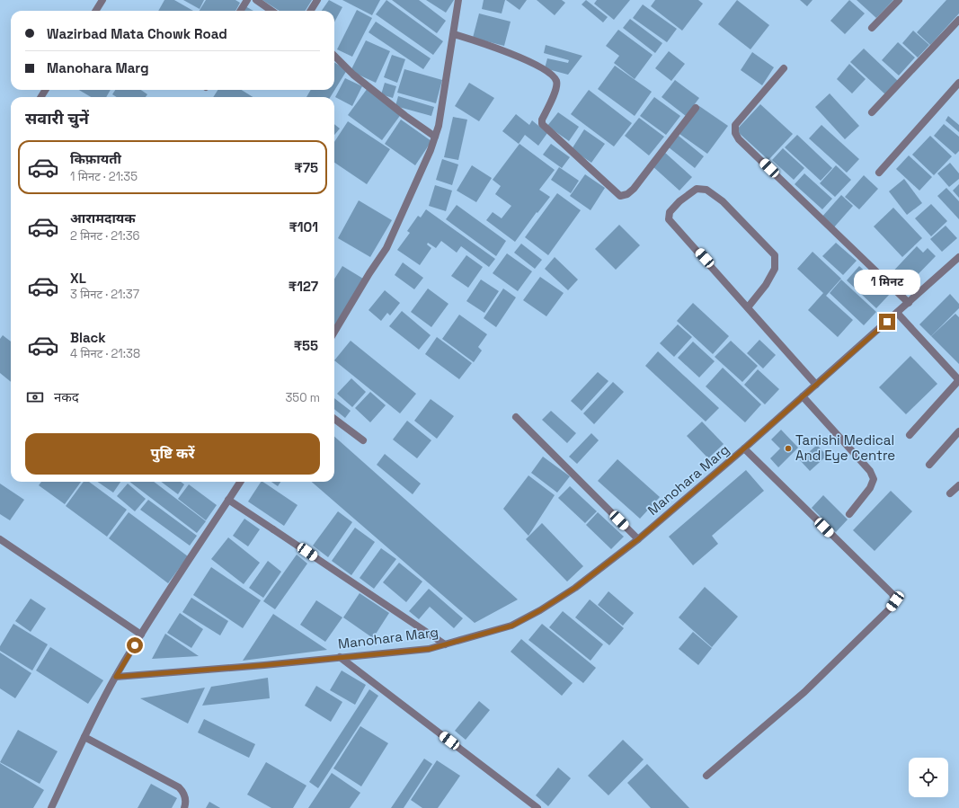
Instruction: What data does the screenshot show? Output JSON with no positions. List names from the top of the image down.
{
  "streets": {
    "street": ["Manohara Marg"]
  },
  "places": ["Tanishi Medical And Eye Centre"],
  "page": {
    "banner": ["Wazirbad Mata Chowk Road", "Manohara Marg"],
    "heading": "सवारी चुनें",
    "list": [
      {
        "name": "किफ़ायती",
        "note": "1 मिनट · 21:35",
        "value": "₹75"
      },
      {
        "name": "आरामदायक",
        "note": "2 मिनट · 21:36",
        "value": "₹101"
      },
      {
        "name": "XL",
        "note": "3 मिनट · 21:37",
        "value": "₹127"
      },
      {
        "name": "Black",
        "note": "4 मिनट · 21:38",
        "value": "₹55"
      }
    ],
    "bubble": "1 मिनट",
    "pay": ["नकद", "350 m"],
    "buttons": "पुष्टि करें"
  }
}
